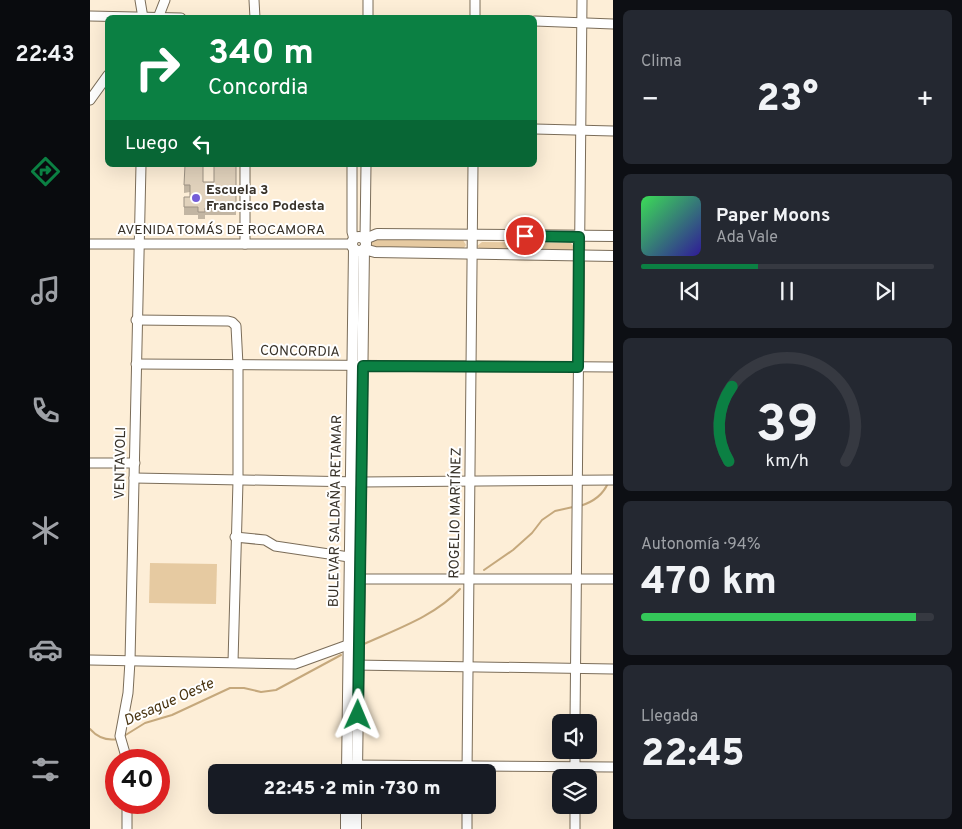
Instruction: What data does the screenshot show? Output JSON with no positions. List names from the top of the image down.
{
  "streets": {
    "street": [
      "AVENIDA TOMÁS DE ROCAMORA",
      "CONCORDIA",
      "VENTAVOLI",
      "BULEVAR SALDAÑA RETAMAR",
      "ROGELIO MARTÍNEZ"
    ]
  },
  "crossings": [
    ["AVENIDA TOMÁS DE ROCAMORA", "VENTAVOLI"],
    ["AVENIDA TOMÁS DE ROCAMORA", "BULEVAR SALDAÑA RETAMAR"],
    ["AVENIDA TOMÁS DE ROCAMORA", "ROGELIO MARTÍNEZ"],
    ["CONCORDIA", "VENTAVOLI"],
    ["CONCORDIA", "BULEVAR SALDAÑA RETAMAR"],
    ["CONCORDIA", "ROGELIO MARTÍNEZ"]
  ],
  "water": ["Desague Oeste"],
  "places": ["Escuela 3 Francisco Podesta"],
  "page": {
    "tabs": "22:43",
    "tile": [
      "Clima",
      ["Autonomía · 94%", "470 km"],
      ["Llegada", "22:45"]
    ],
    "turn": ["340 m", "Concordia"],
    "heat": ["−", "23°", "+"],
    "then": "Luego",
    "song": ["Paper Moons", "Ada Vale"],
    "limit": "40",
    "trip": "22:45 · 2 min · 730 m",
    "gauge": ["39", "km/h"]
  }
}
